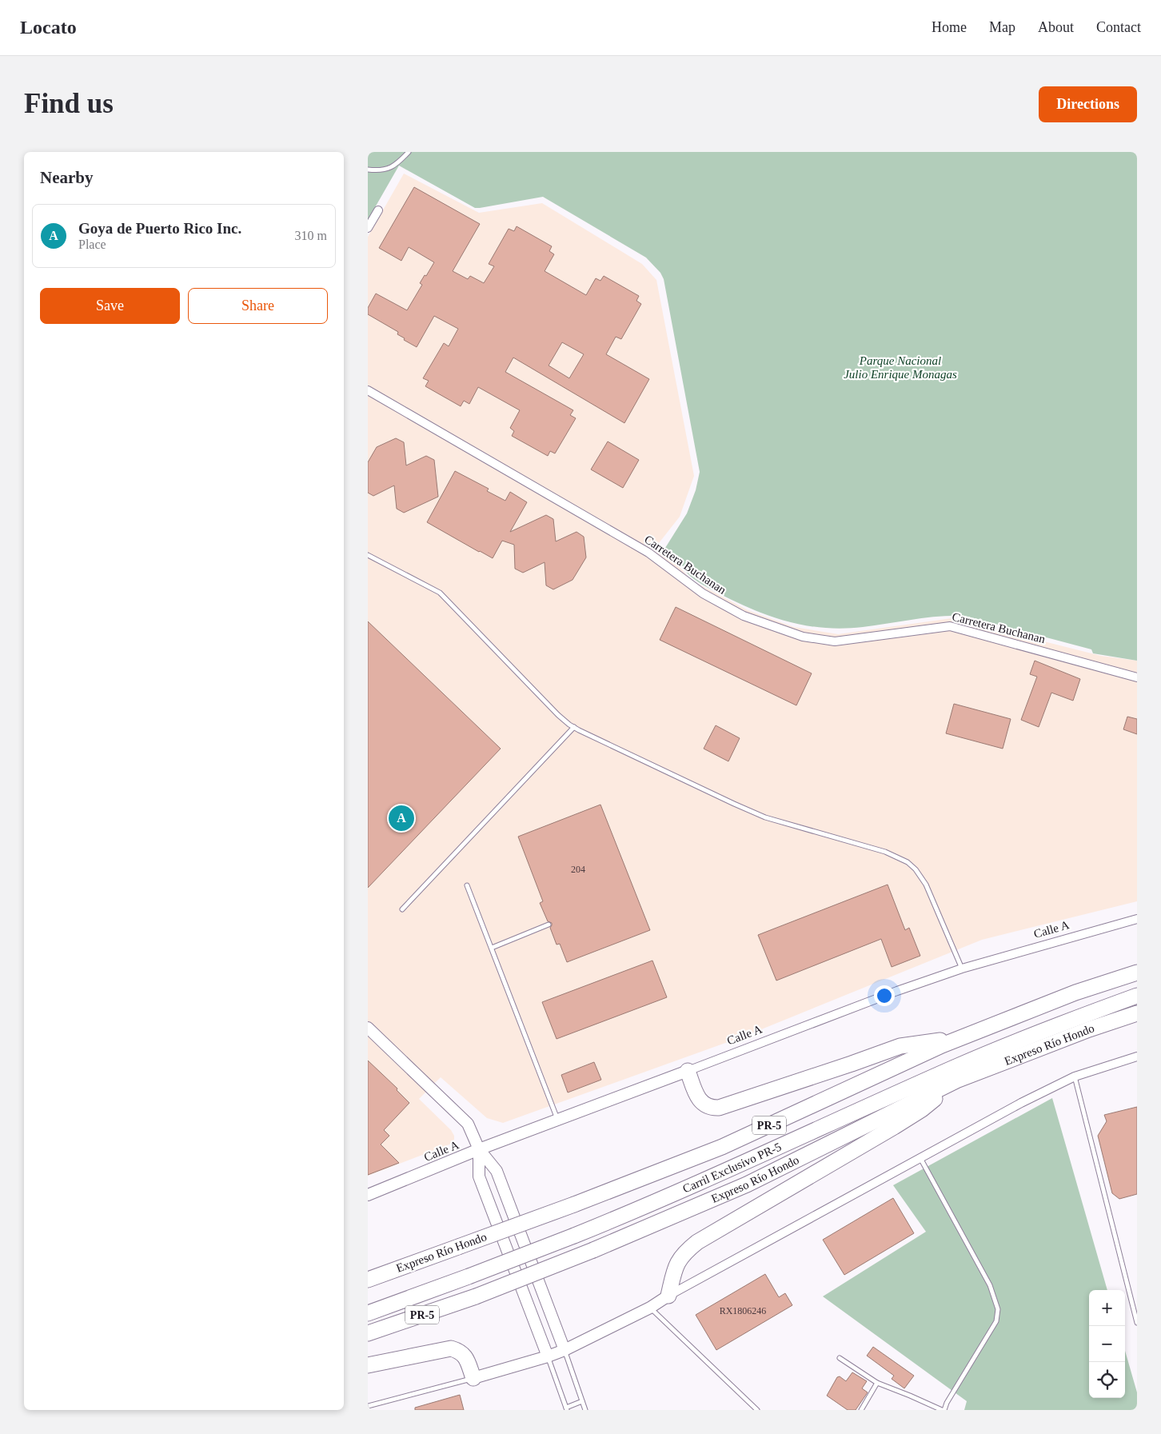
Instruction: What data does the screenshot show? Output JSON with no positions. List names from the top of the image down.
{
  "streets": {
    "highway": ["Expreso Río Hondo", "PR-5", "Carril Exclusivo PR-5"],
    "street": ["Carretera Buchanan", "Calle A"]
  },
  "parks": ["Parque Nacional Julio Enrique Monagas"],
  "house_numbers": ["204", "RX1806246"],
  "page": {
    "header": "Locato",
    "nav": [
      "Home",
      "Map",
      "About",
      "Contact"
    ],
    "buttons": [
      "Directions",
      ["Save", "Share"]
    ],
    "title": "Find us",
    "heading": "Nearby",
    "list": [
      {
        "mark": "A",
        "name": "Goya de Puerto Rico Inc.",
        "note": "Place",
        "value": "310 m"
      }
    ],
    "pins": "A",
    "map_buttons": ["+", "−"]
  }
}
